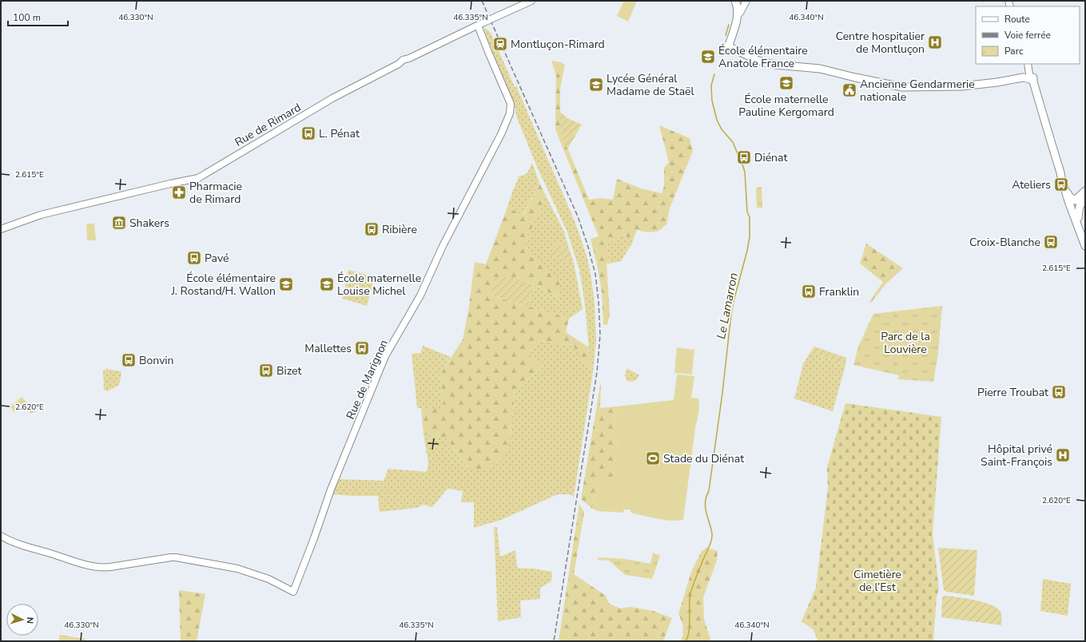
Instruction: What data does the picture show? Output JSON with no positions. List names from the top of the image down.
{
  "streets": {
    "street": ["Rue de Rimard", "Rue de Marignon"]
  },
  "crossings": [
    ["Rue de Rimard", "Rue de Marignon"]
  ],
  "water": ["Le Lamarron"],
  "parks": ["Parc de la Louvière", "Cimetière de l’Est"],
  "places": {
    "hospital": ["Centre hospitalier de Montluçon", "Hôpital privé Saint-François"],
    "station": ["Montluçon-Rimard"],
    "school or university": [
      "École élémentaire Anatole France",
      "École maternelle Pauline Kergomard",
      "Lycée Général Madame de Staël",
      "École élémentaire J. Rostand/H. Wallon",
      "École maternelle Louise Michel"
    ],
    "public building": ["Ancienne Gendarmerie nationale"],
    "bus stop": [
      "L. Pénat",
      "Diénat",
      "Ateliers",
      "Ribière",
      "Croix-Blanche",
      "Pavé",
      "Franklin",
      "Mallettes",
      "Bonvin",
      "Bizet",
      "Pierre Troubat"
    ],
    "pharmacy": ["Pharmacie de Rimard"],
    "museum": ["Shakers"],
    "sports": ["Stade du Diénat"]
  },
  "legend": ["Route", "Voie ferrée", "Parc"],
  "scale_bar": "100 m",
  "north": "right",
  "coordinates": [
    "46.330°N",
    "46.335°N",
    "46.340°N",
    "2.615°E",
    "2.620°E"
  ]
}
